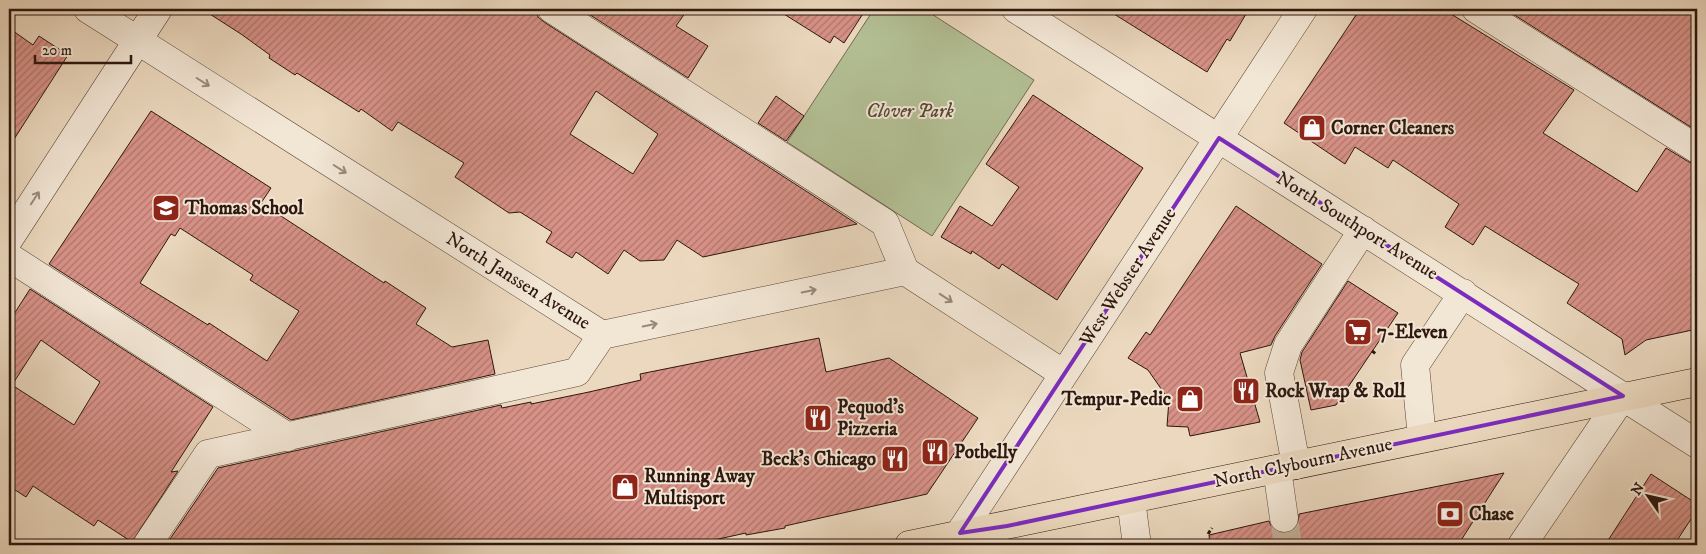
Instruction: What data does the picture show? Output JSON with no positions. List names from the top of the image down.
{
  "streets": {
    "main road": ["North Clybourn Avenue"],
    "street": ["North Southport Avenue", "West Webster Avenue", "North Janssen Avenue"]
  },
  "crossings": [
    ["North Southport Avenue", "West Webster Avenue"],
    ["North Southport Avenue", "North Clybourn Avenue"],
    ["West Webster Avenue", "North Clybourn Avenue"]
  ],
  "parks": ["Clover Park"],
  "places": {
    "shop": ["Corner Cleaners", "Tempur-Pedic", "Running Away Multisport"],
    "school or university": ["Thomas School"],
    "supermarket": ["7-Eleven"],
    "restaurant": [
      "Rock Wrap & Roll",
      "Pequod’s Pizzeria",
      "Potbelly",
      "Beck’s Chicago"
    ],
    "bank": ["Chase"]
  },
  "scale_bar": "20 m",
  "north": "top left"
}
